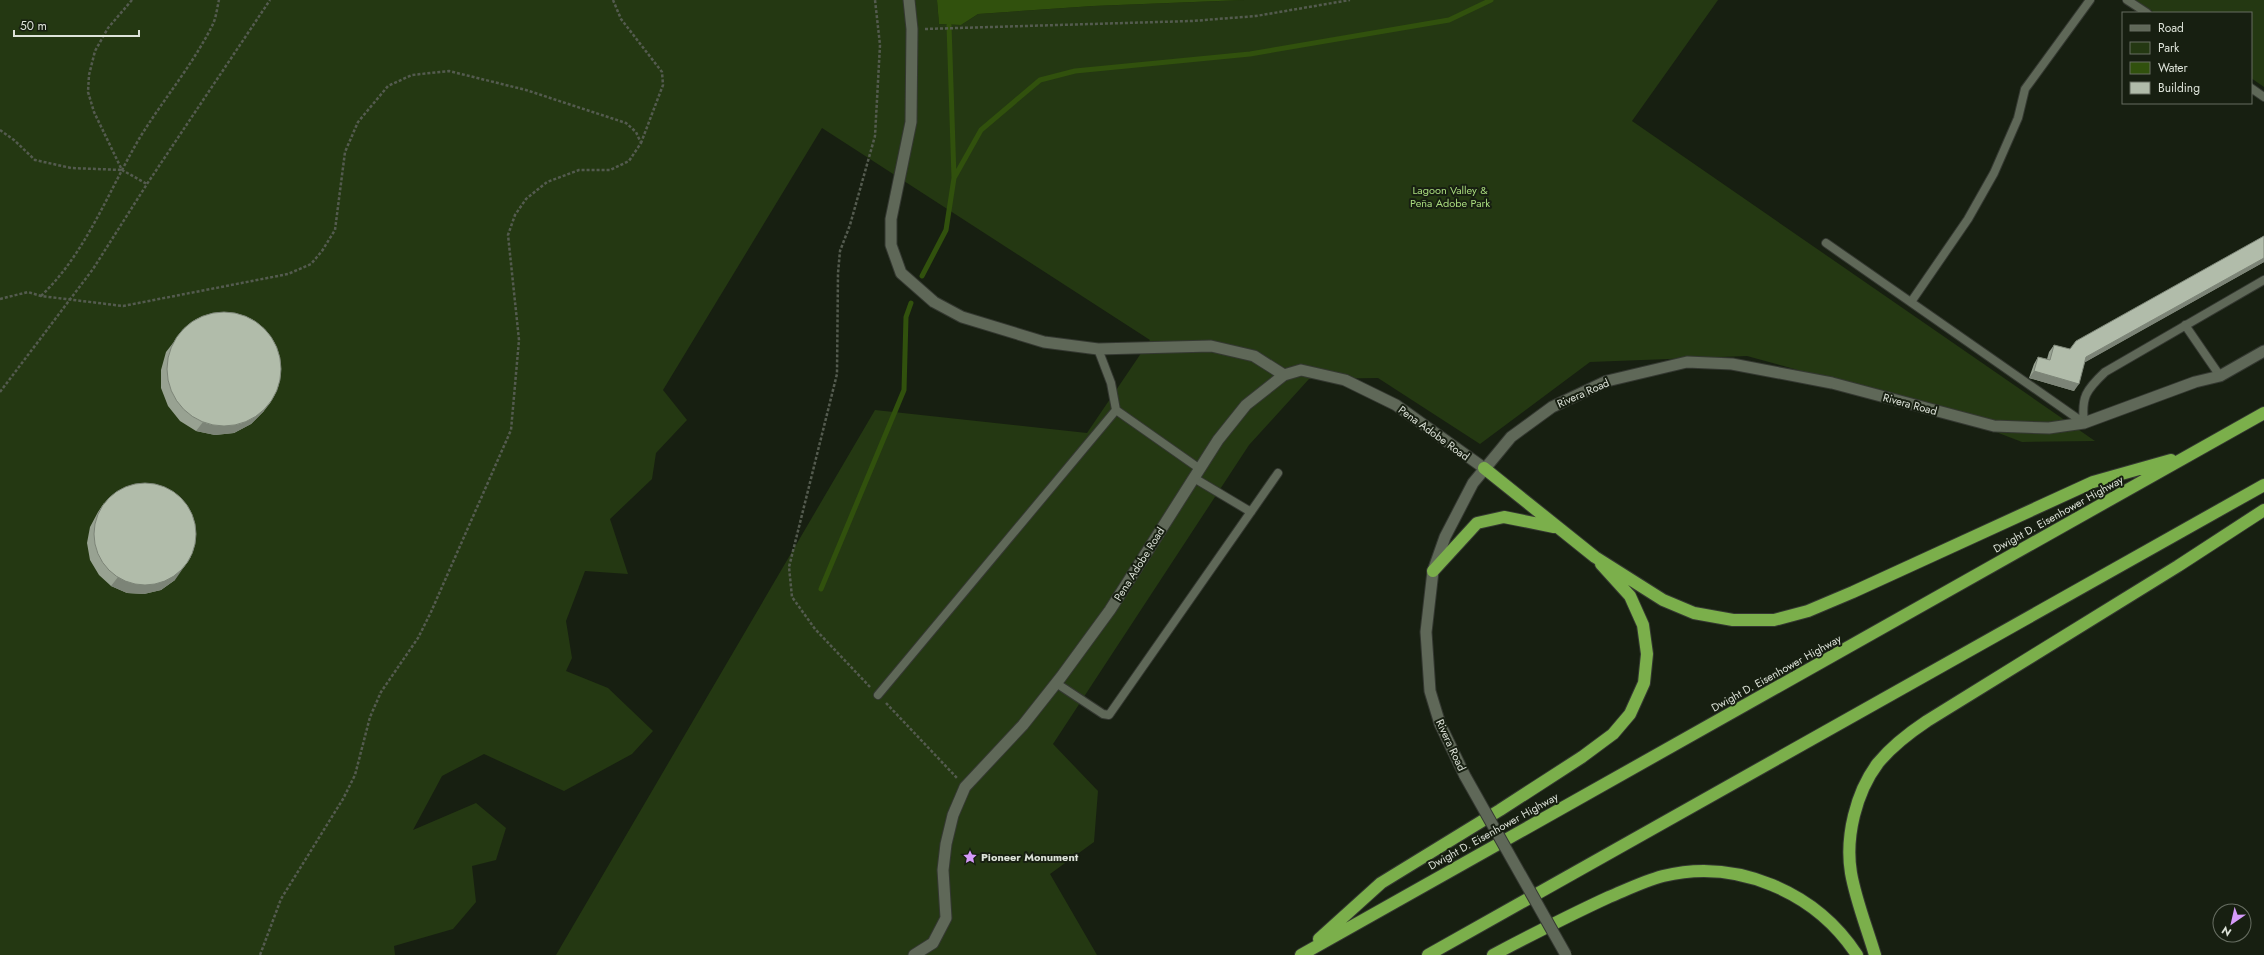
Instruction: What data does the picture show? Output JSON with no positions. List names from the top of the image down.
{
  "streets": {
    "highway": ["Dwight D. Eisenhower Highway"],
    "street": ["Rivera Road", "Pena Adobe Road"]
  },
  "crossings": [
    ["Rivera Road", "Pena Adobe Road"]
  ],
  "parks": ["Lagoon Valley & Peña Adobe Park"],
  "places": {
    "place": ["Pioneer Monument"]
  },
  "legend": [
    "Road",
    "Park",
    "Water",
    "Building"
  ],
  "scale_bar": "50 m",
  "north": "bottom left"
}
